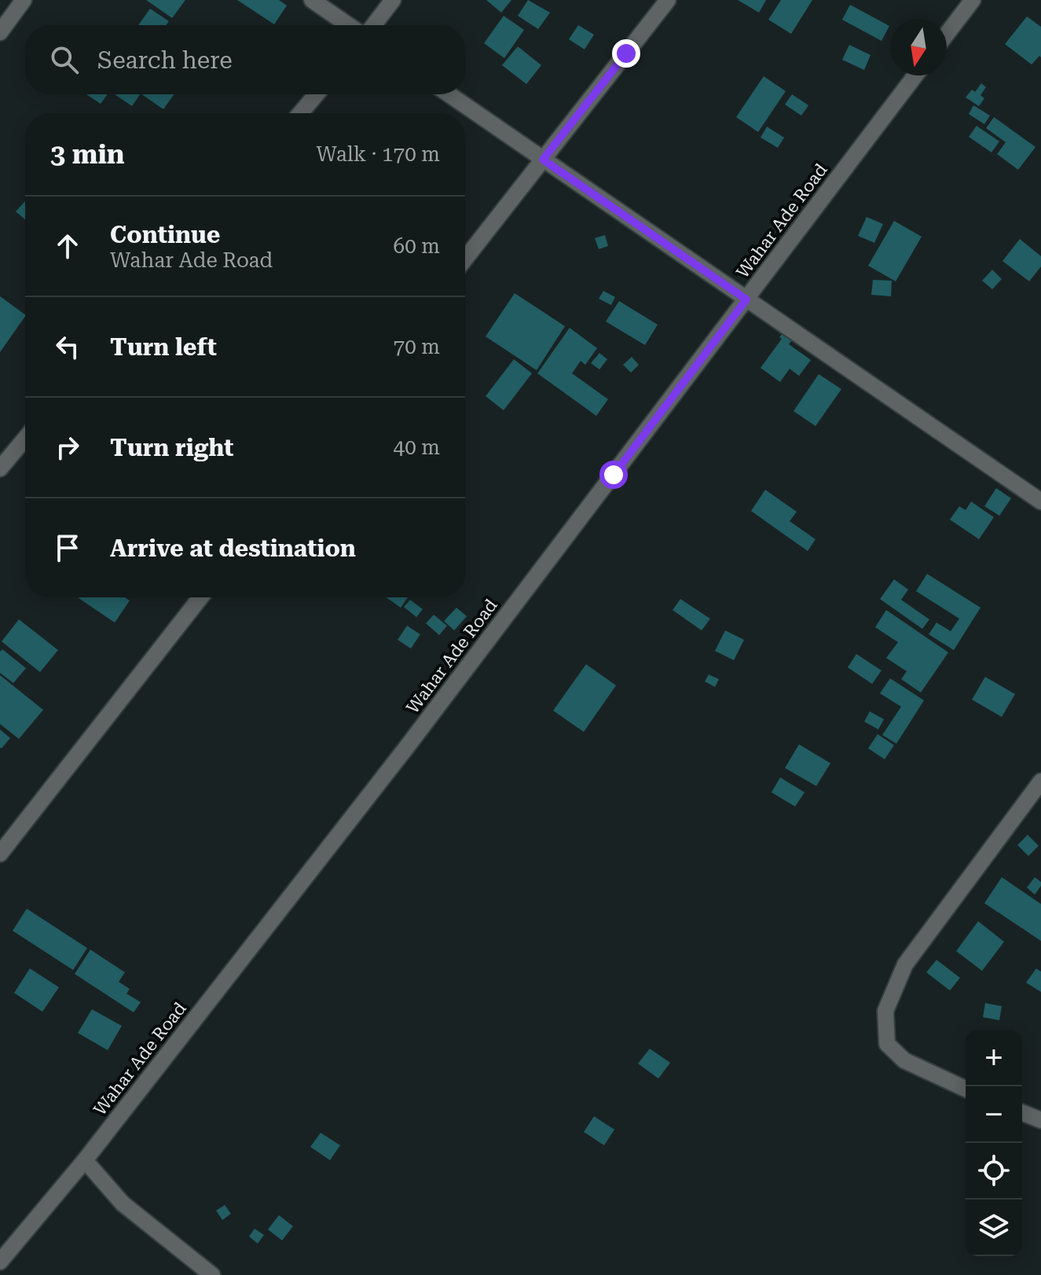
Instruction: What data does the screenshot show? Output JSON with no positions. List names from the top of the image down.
{
  "streets": {
    "street": ["Wahar Ade Road"]
  },
  "north": "bottom",
  "page": {
    "search": "Search here",
    "heading": ["3 min", "Walk · 170 m"],
    "list": [
      ["Continue", "Wahar Ade Road", "60 m"],
      ["Turn left", "70 m"],
      ["Turn right", "40 m"],
      "Arrive at destination"
    ],
    "map_buttons": ["+", "−"]
  }
}
